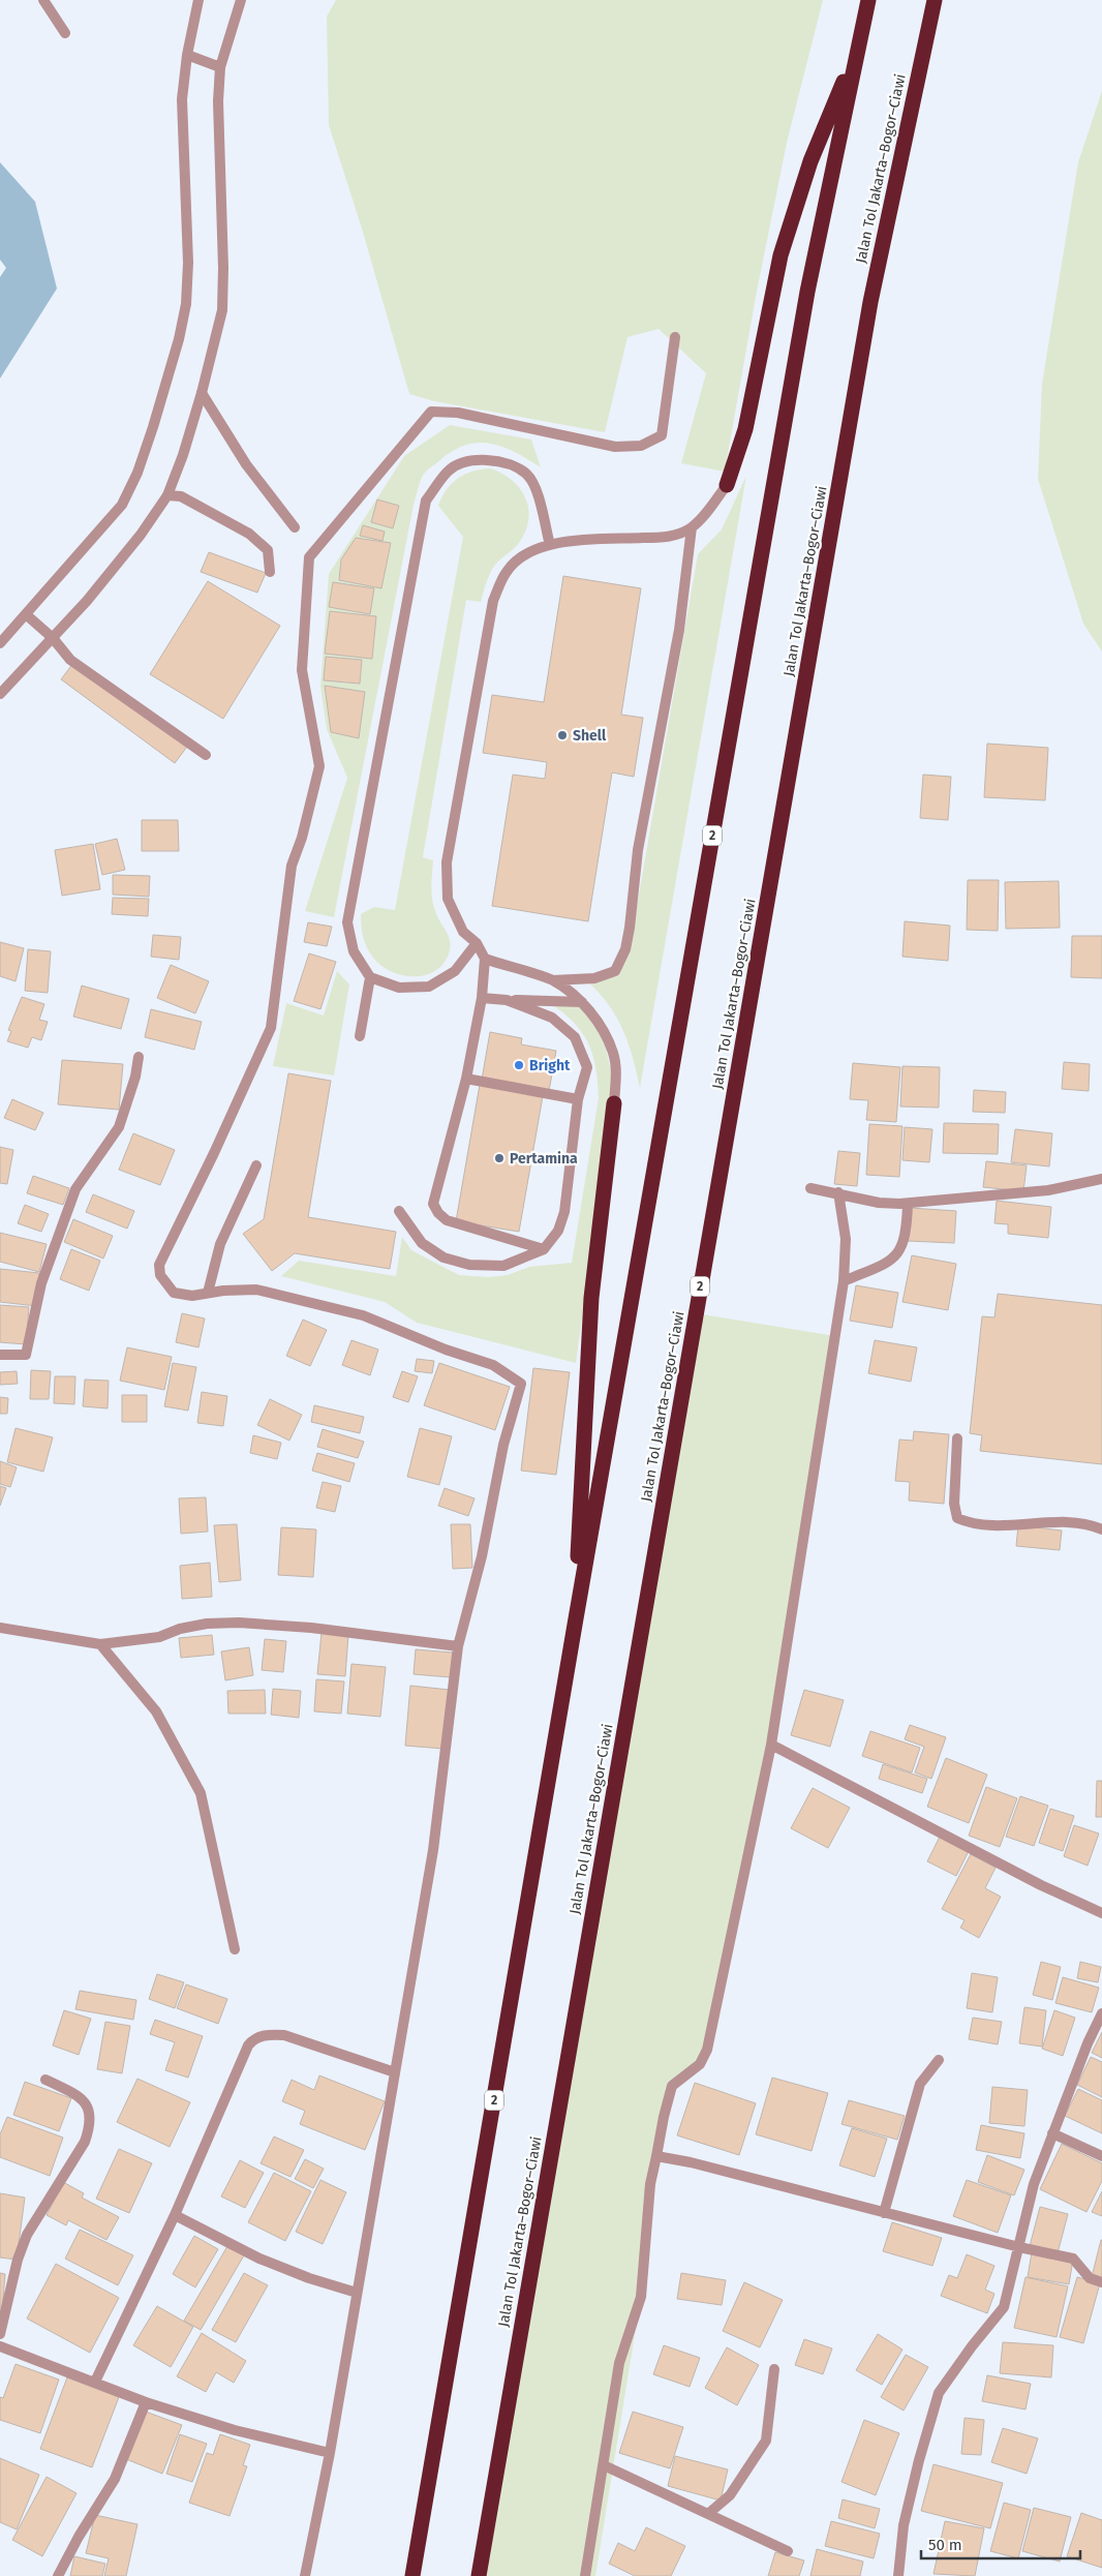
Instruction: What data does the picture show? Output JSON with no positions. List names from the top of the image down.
{
  "streets": {
    "highway": ["Jalan Tol Jakarta–Bogor–Ciawi", "2"]
  },
  "places": ["Shell", "Bright", "Pertamina"],
  "scale_bar": "50 m"
}
